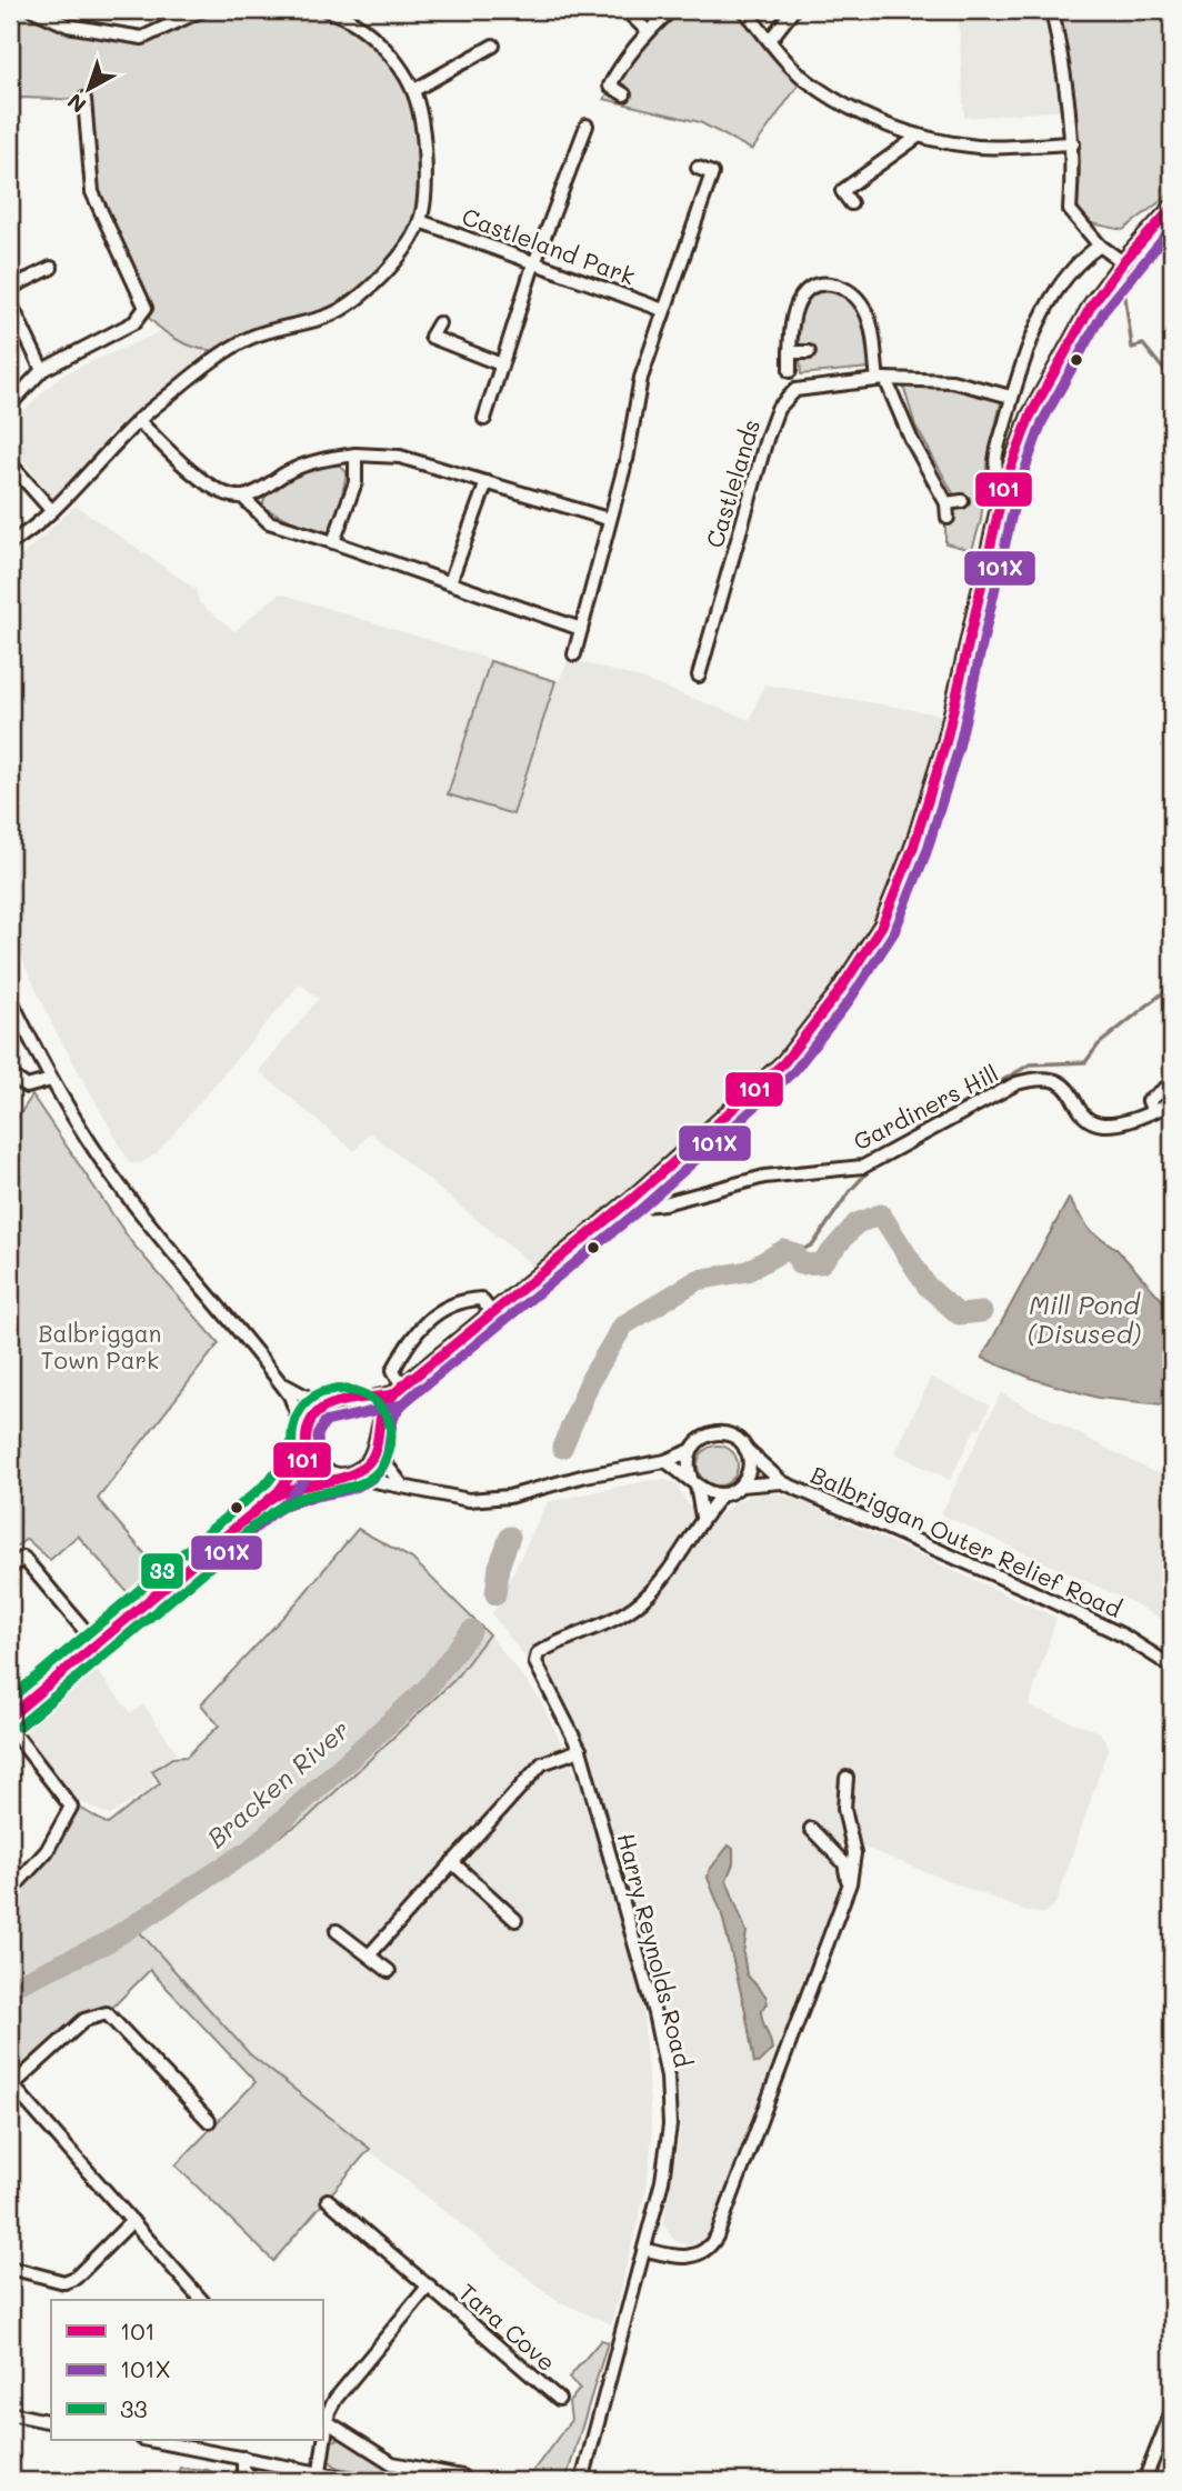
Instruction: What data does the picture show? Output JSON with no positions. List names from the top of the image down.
{
  "streets": {
    "street": [
      "Castleland Park",
      "Castlelands",
      "Gardiners Hill",
      "Balbriggan Outer Relief Road",
      "Harry Reynolds Road",
      "Tara Cove"
    ]
  },
  "crossings": [
    ["Balbriggan Outer Relief Road", "Harry Reynolds Road"]
  ],
  "water": ["Mill Pond (Disused)", "Bracken River"],
  "parks": ["Balbriggan Town Park"],
  "lines": ["transit line 101", "transit line 101X", "transit line 33"],
  "legend": ["101", "101X", "33"],
  "north": "bottom left"
}
